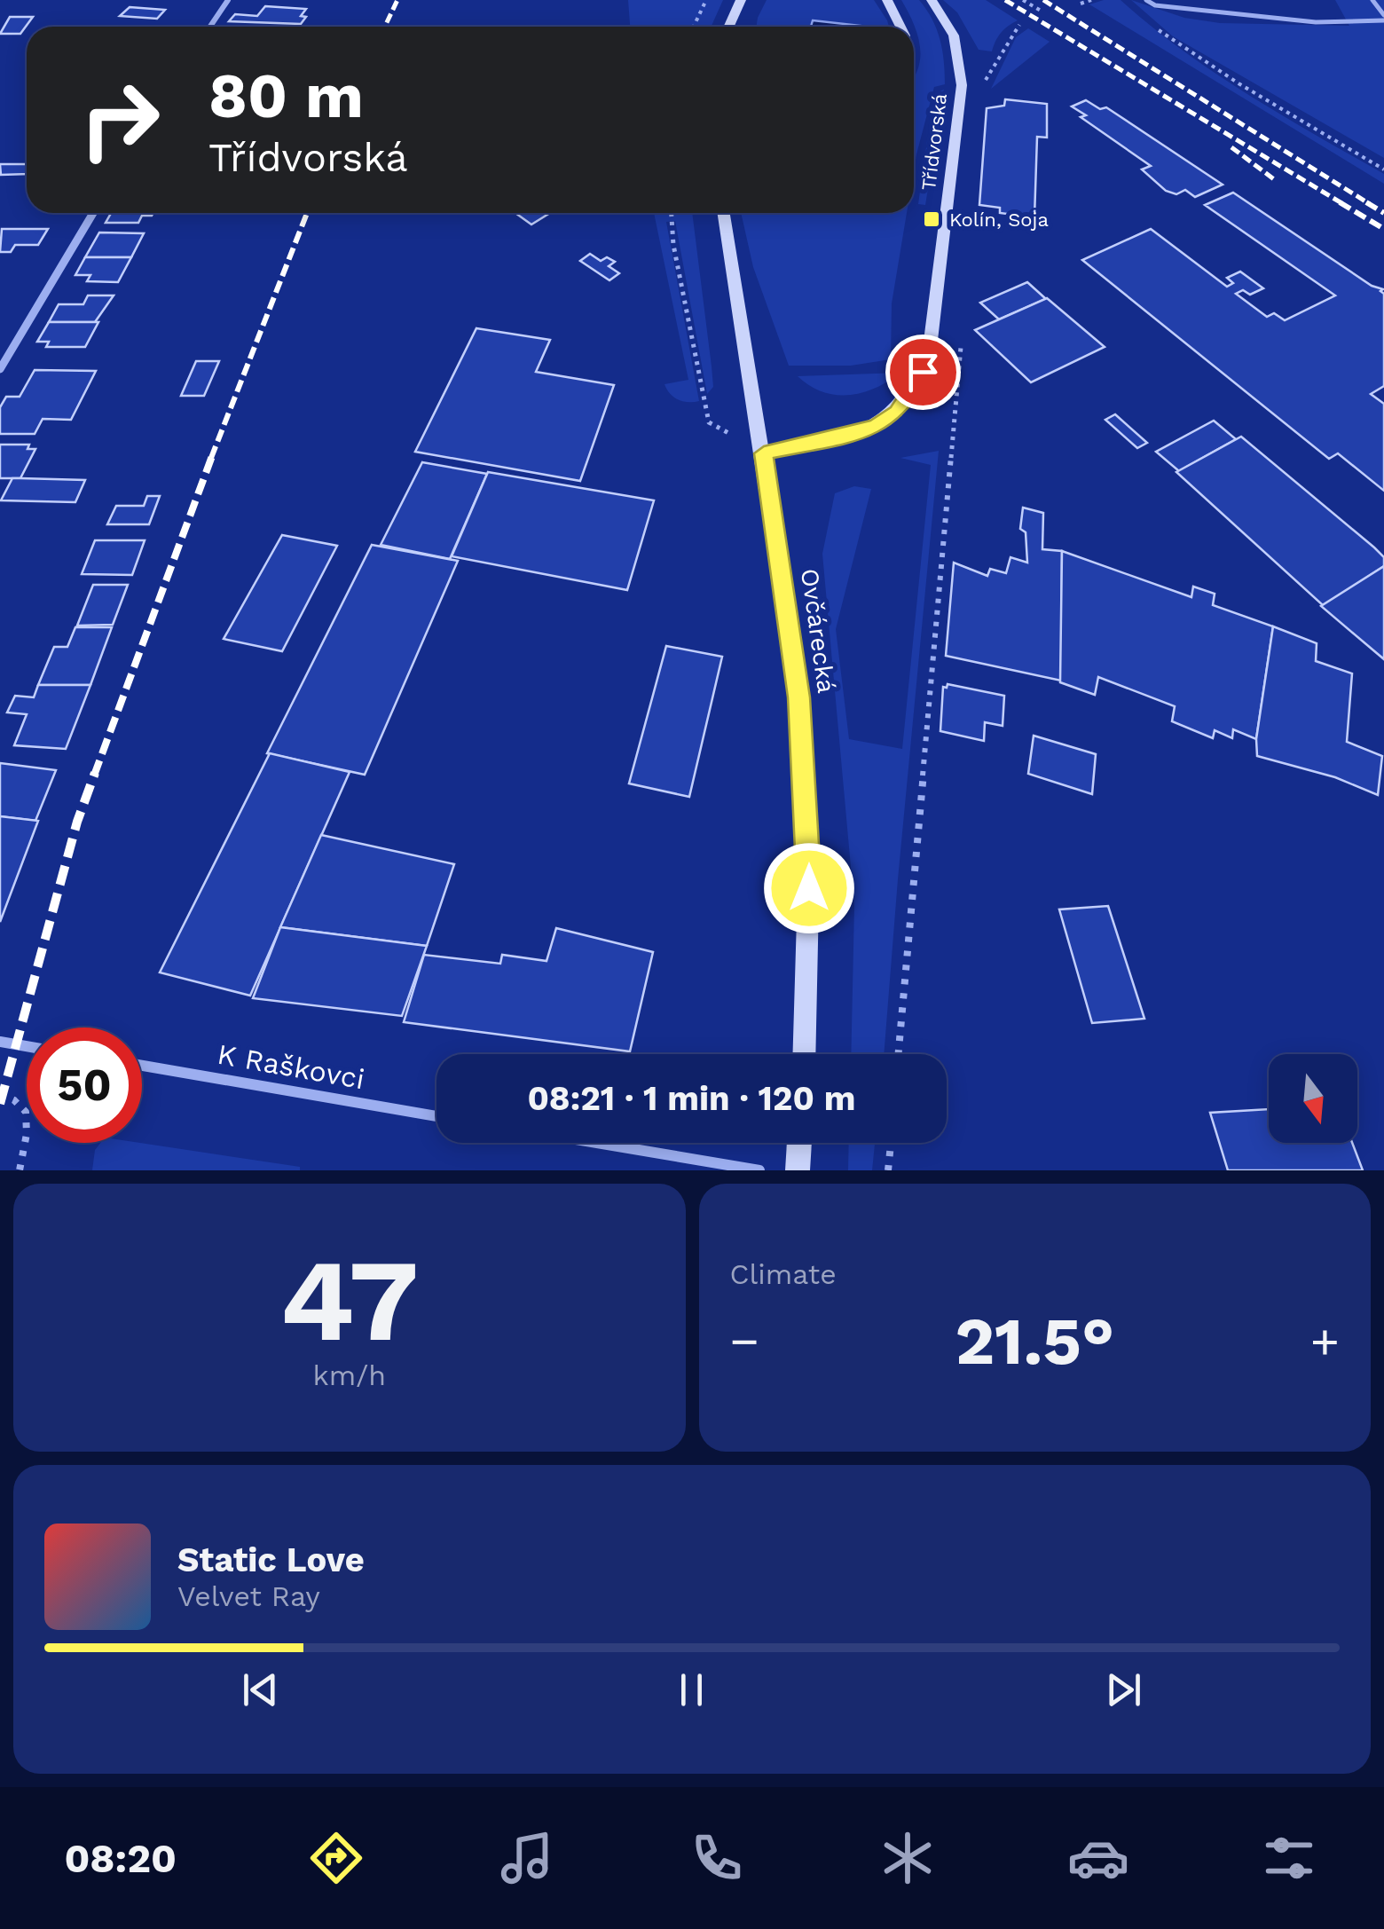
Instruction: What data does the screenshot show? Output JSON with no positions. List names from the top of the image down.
{
  "streets": {
    "main road": ["Třídvorská", "Ovčárecká"],
    "street": ["K Raškovci"]
  },
  "crossings": [
    ["Třídvorská", "Ovčárecká"]
  ],
  "places": {
    "transit": ["Kolín, Soja"]
  },
  "north": "bottom",
  "page": {
    "turn": ["80 m", "Třídvorská"],
    "limit": "50",
    "trip": "08:21 · 1 min · 120 m",
    "tile": [
      ["47", "km/h"],
      "Climate"
    ],
    "heat": ["−", "21.5°", "+"],
    "song": ["Static Love", "Velvet Ray"],
    "tabs": "08:20"
  }
}
